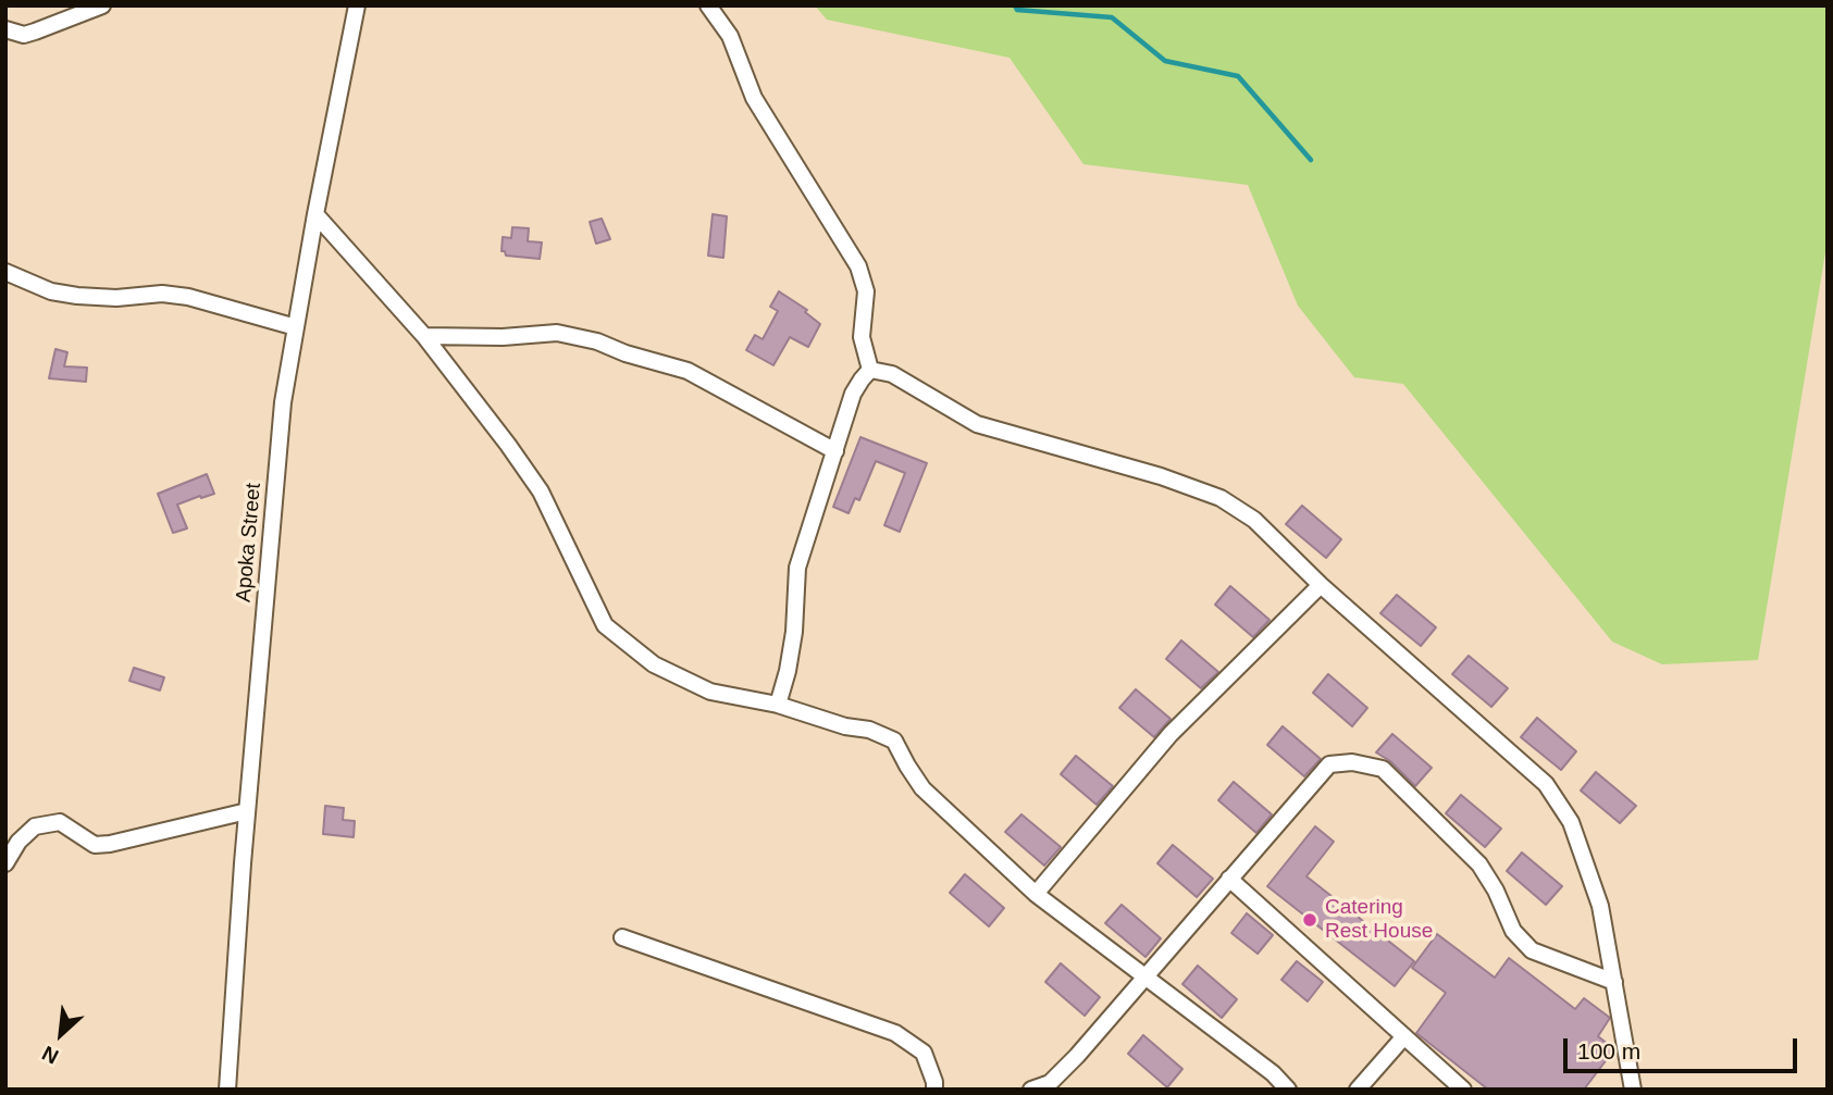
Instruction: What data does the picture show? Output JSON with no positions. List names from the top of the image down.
{
  "streets": {
    "street": ["Apoka Street"]
  },
  "places": ["Catering Rest House"],
  "scale_bar": "100 m",
  "north": "bottom left"
}
